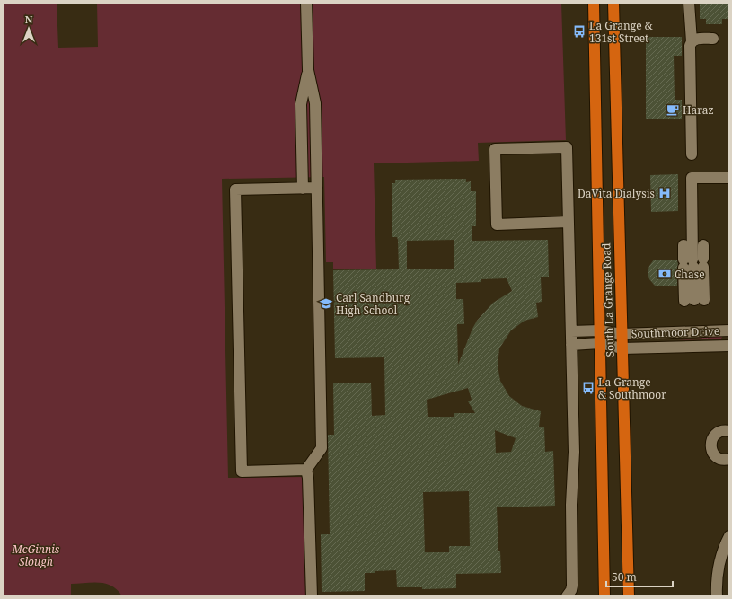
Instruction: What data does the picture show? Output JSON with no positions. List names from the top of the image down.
{
  "streets": {
    "highway": ["South La Grange Road"],
    "street": ["Southmoor Drive"]
  },
  "crossings": [
    ["South La Grange Road", "Southmoor Drive"]
  ],
  "parks": ["McGinnis Slough"],
  "places": {
    "bus stop": ["La Grange & 131st Street", "La Grange & Southmoor"],
    "cafe": ["Haraz"],
    "hospital": ["DaVita Dialysis"],
    "bank": ["Chase"],
    "school or university": ["Carl Sandburg High School"]
  },
  "scale_bar": "50 m",
  "north": "top"
}
